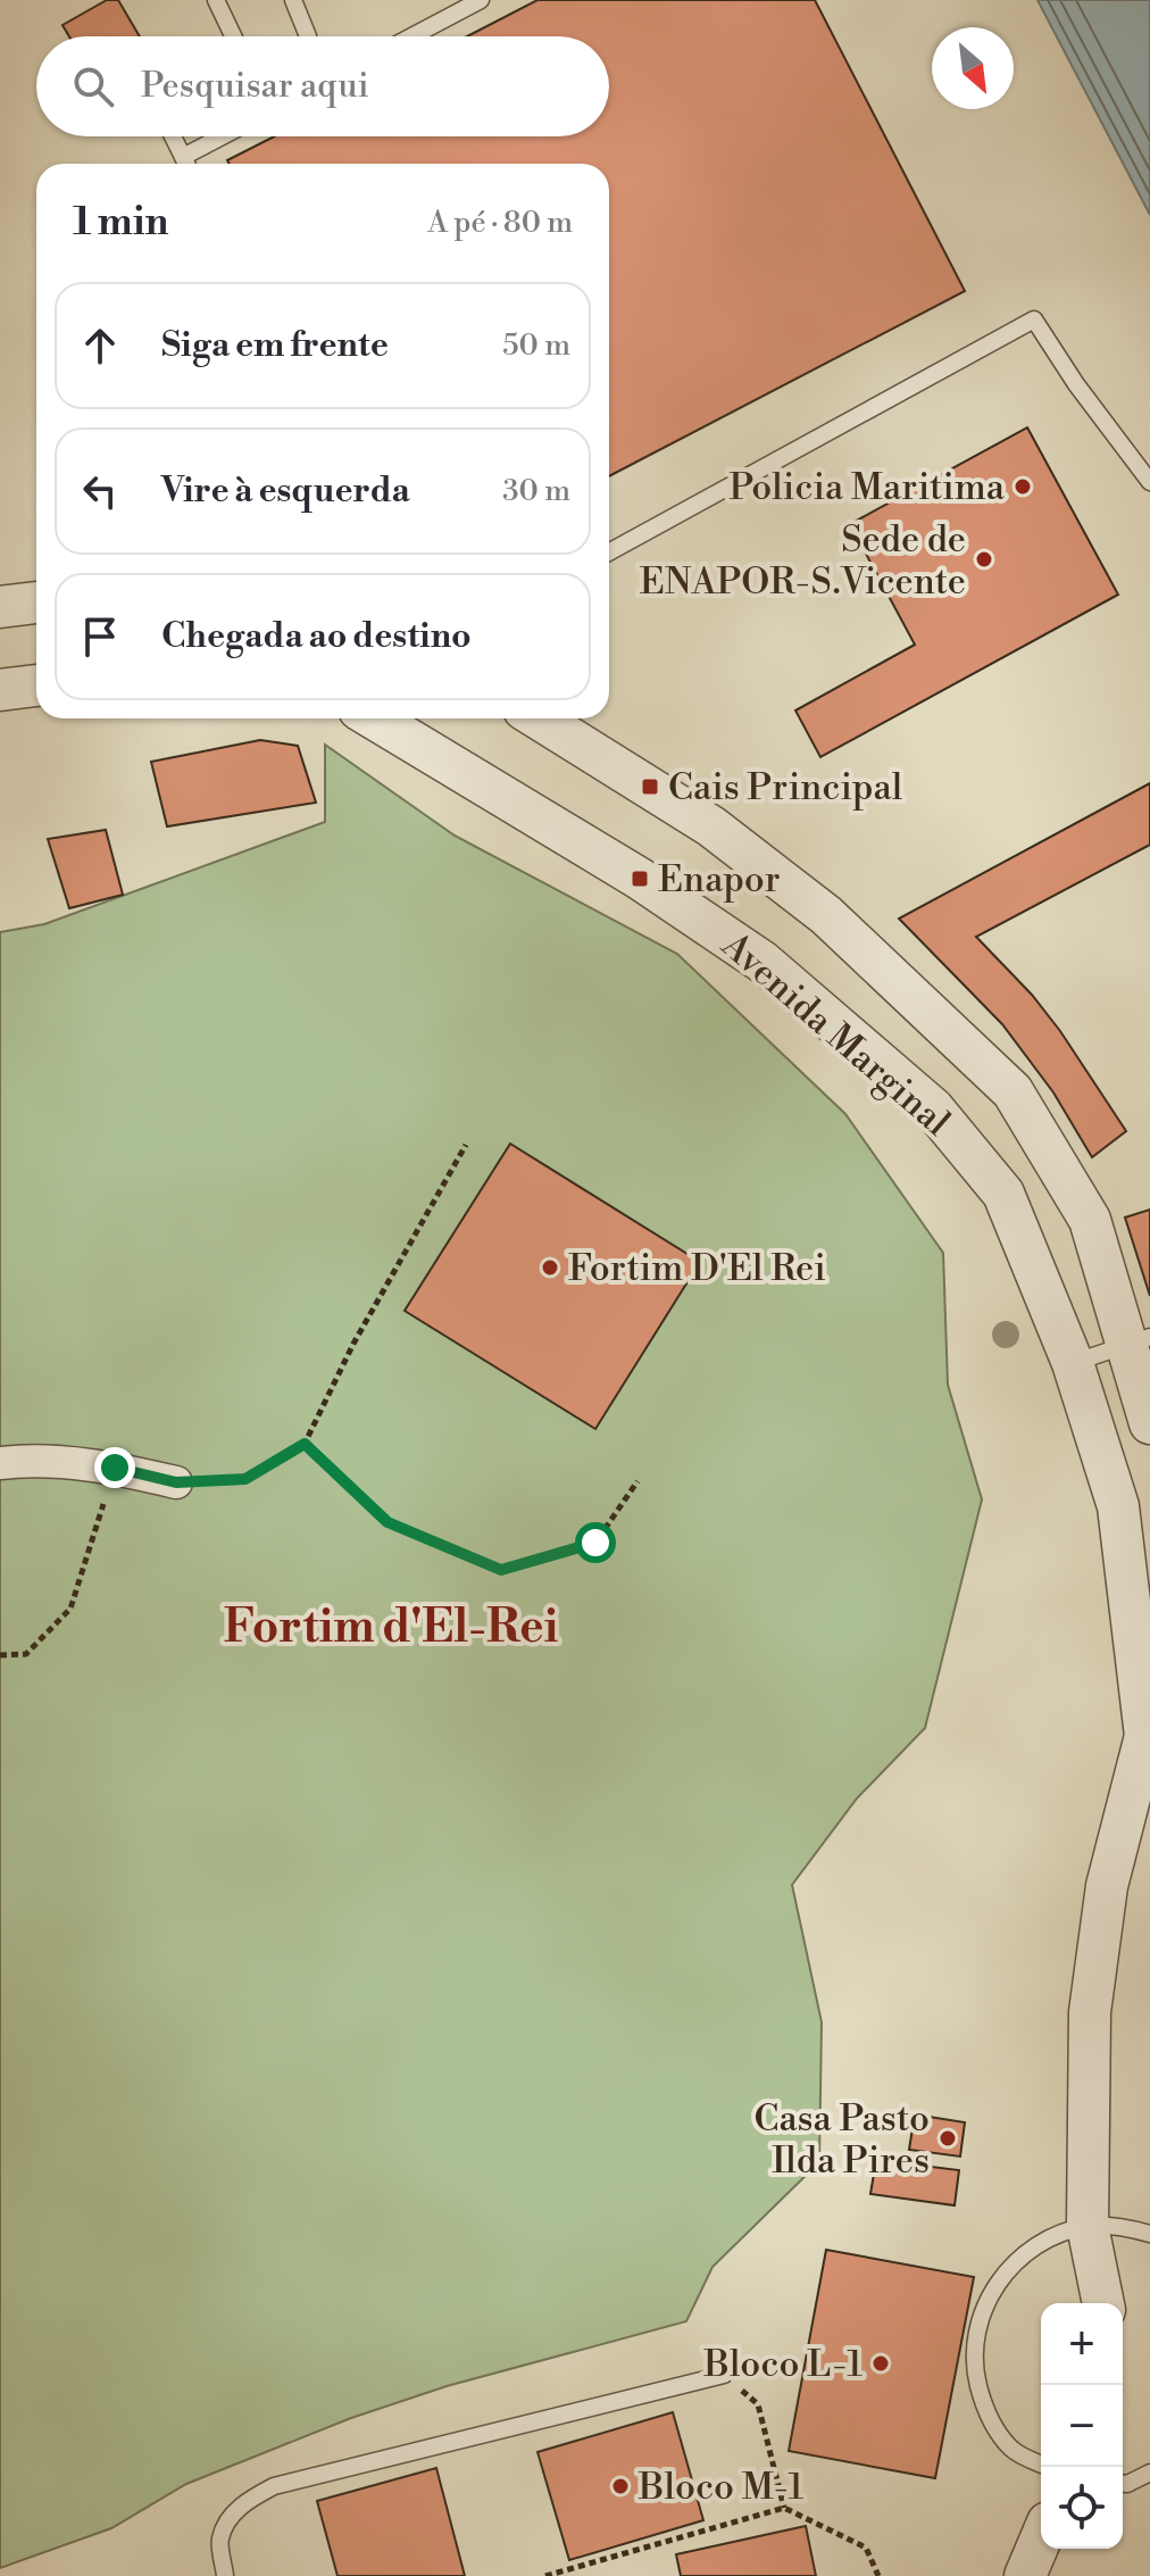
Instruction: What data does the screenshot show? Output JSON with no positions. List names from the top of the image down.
{
  "streets": {
    "street": ["Avenida Marginal"]
  },
  "districts": ["Fortim d'El-Rei"],
  "places": {
    "other": [
      "Policia Maritima",
      "Sede de ENAPOR-S.Vicente",
      "Fortim D'El Rei",
      "Casa Pasto Ilda Pires",
      "Bloco L-1",
      "Bloco M-1"
    ],
    "transit": ["Cais Principal", "Enapor"]
  },
  "north": "bottom right",
  "page": {
    "search": "Pesquisar aqui",
    "heading": ["1 min", "A pé · 80 m"],
    "list": [
      ["Siga em frente", "50 m"],
      ["Vire à esquerda", "30 m"],
      "Chegada ao destino"
    ],
    "map_buttons": ["+", "−"]
  }
}
